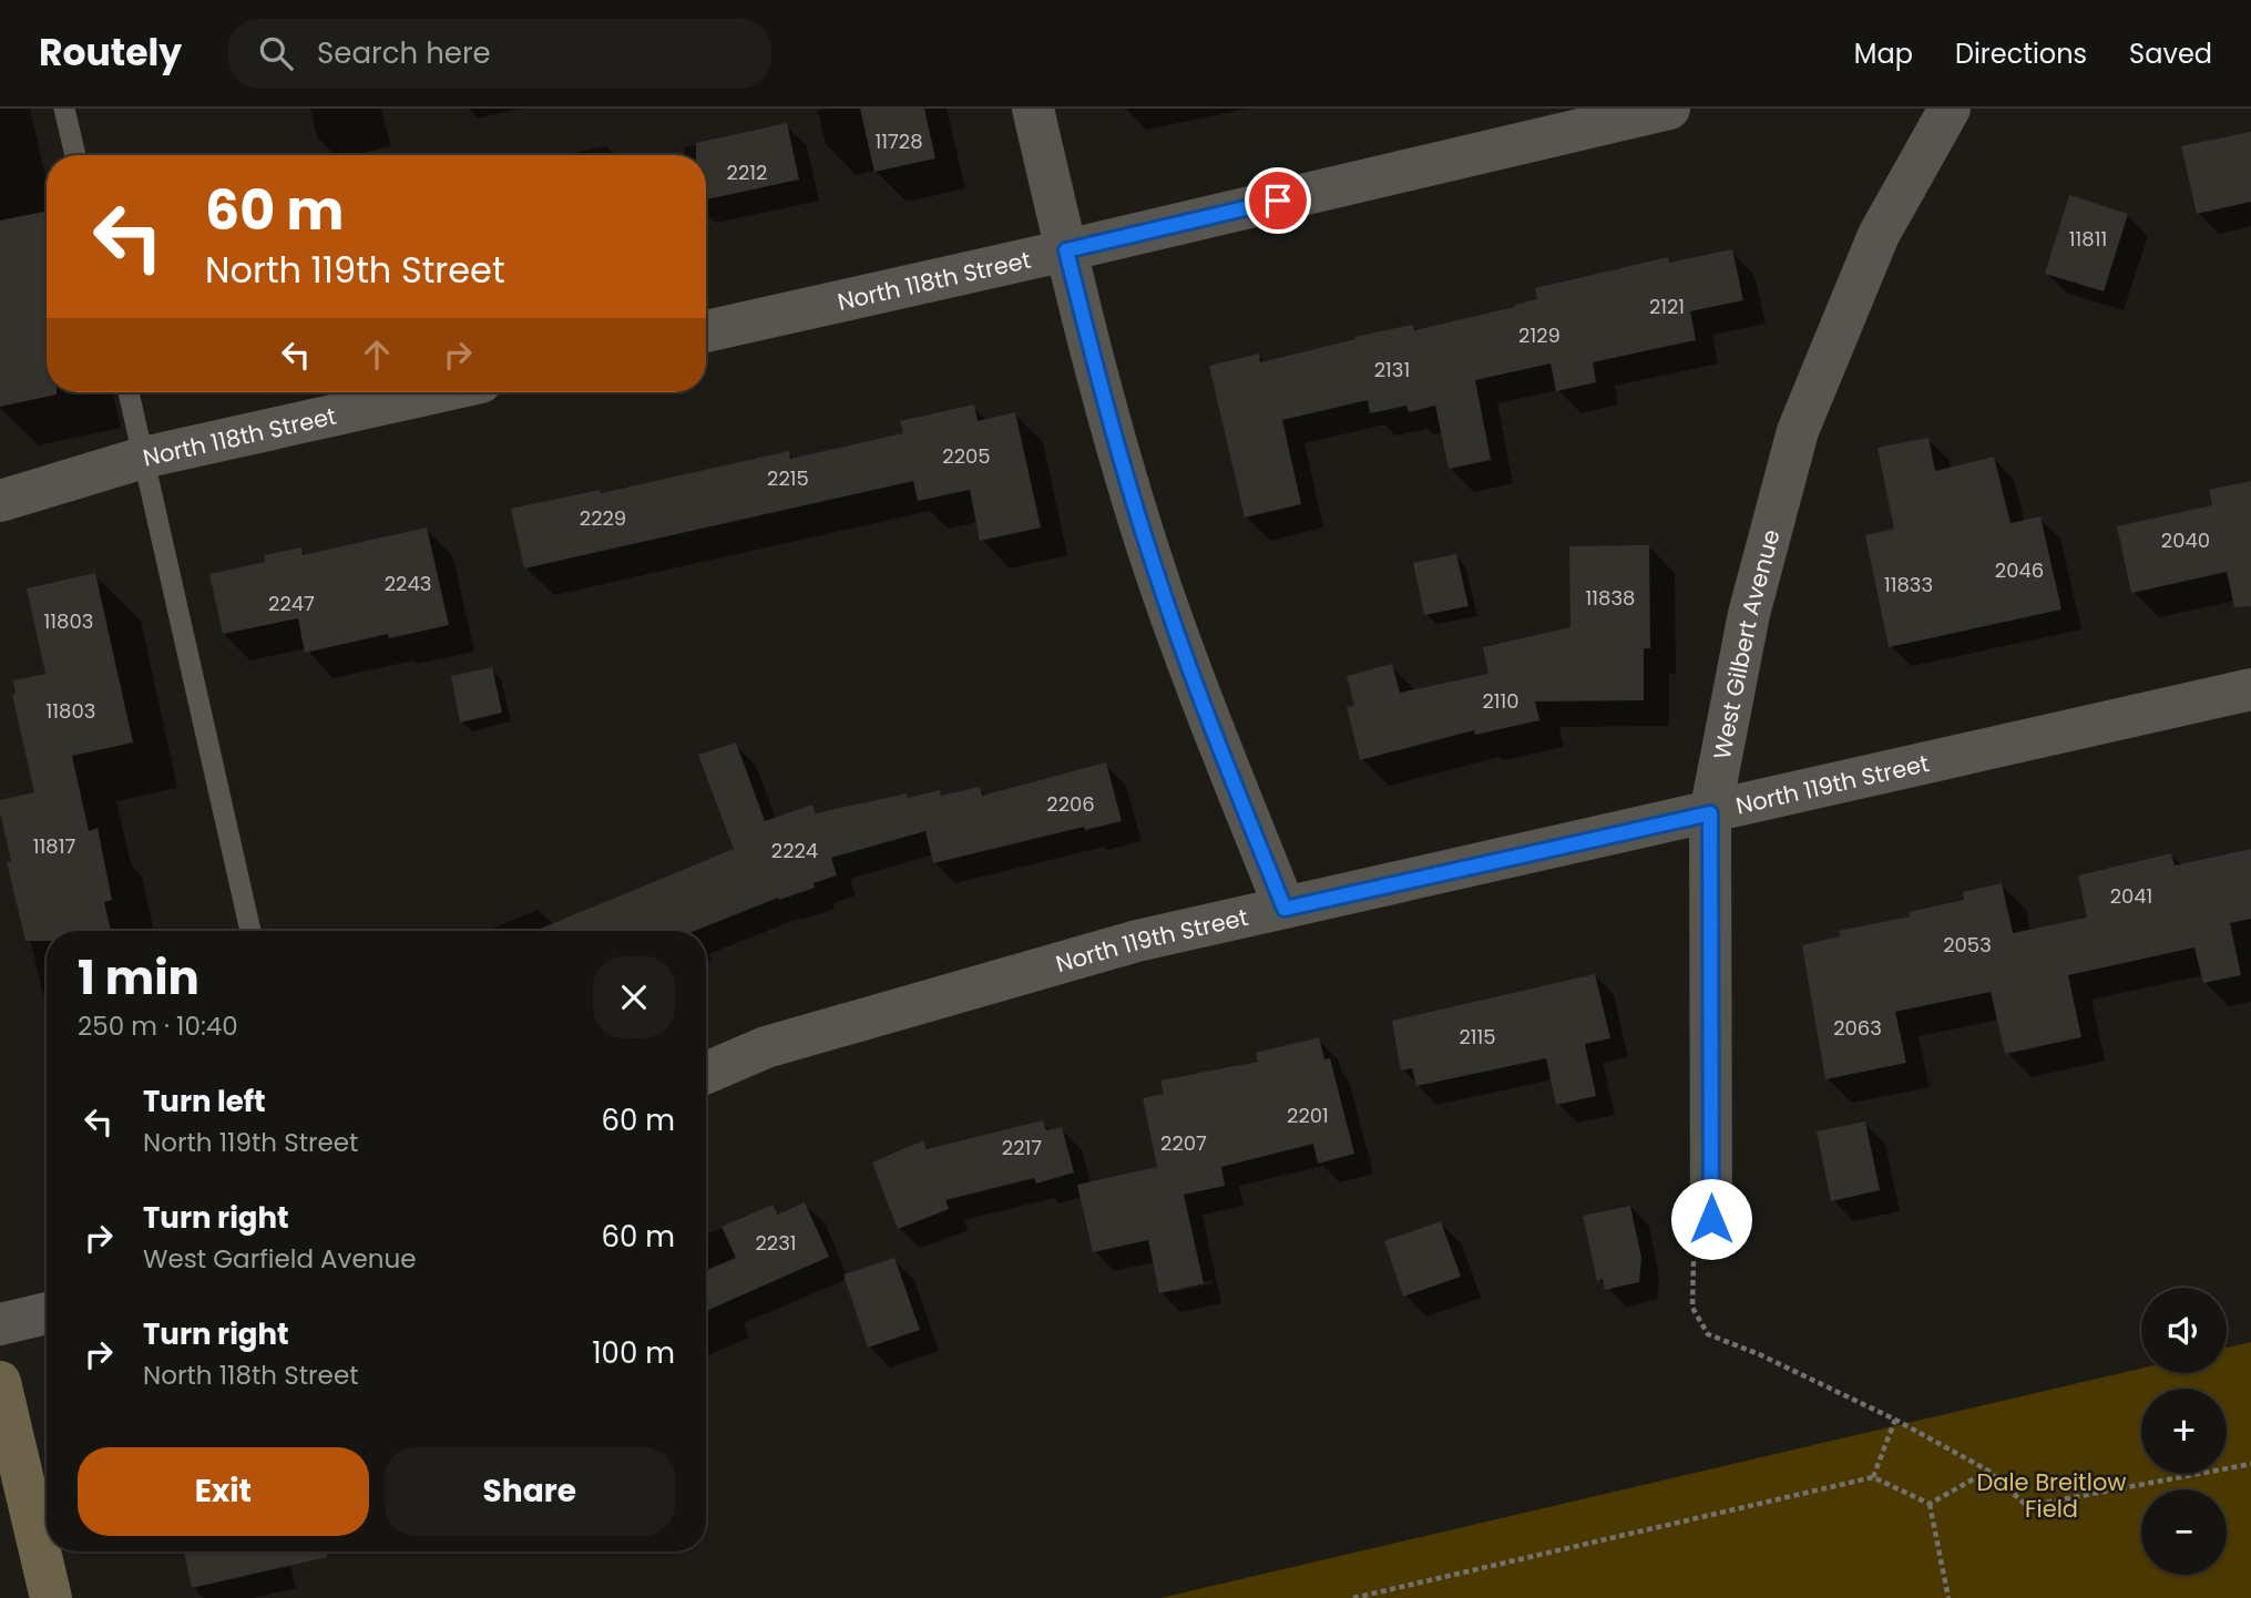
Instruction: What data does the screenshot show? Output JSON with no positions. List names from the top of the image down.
{
  "streets": {
    "street": ["North 118th Street", "West Gilbert Avenue", "North 119th Street"]
  },
  "crossings": [
    ["West Gilbert Avenue", "North 119th Street"]
  ],
  "parks": ["Dale Breitlow Field"],
  "house_numbers": [
    "11728",
    "2212",
    "11811",
    "2121",
    "2129",
    "2131",
    "2205",
    "2215",
    "2229",
    "2040",
    "2046",
    "2243",
    "11833",
    "11838",
    "2247",
    "11803",
    "2110",
    "11803",
    "2206",
    "11817",
    "2224",
    "2041",
    "2053",
    "2063",
    "2115",
    "2201",
    "2207",
    "2217",
    "2231"
  ],
  "page": {
    "header": "Routely",
    "search": "Search here",
    "nav": ["Map", "Directions", "Saved"],
    "turn": ["60 m", "North 119th Street"],
    "heading": ["1 min", "250 m · 10:40"],
    "list": [
      {
        "name": "Turn left",
        "note": "North 119th Street",
        "value": "60 m"
      },
      {
        "name": "Turn right",
        "note": "West Garfield Avenue",
        "value": "60 m"
      },
      {
        "name": "Turn right",
        "note": "North 118th Street",
        "value": "100 m"
      }
    ],
    "map_buttons": ["+", "−"],
    "buttons": ["Exit", "Share"]
  }
}
